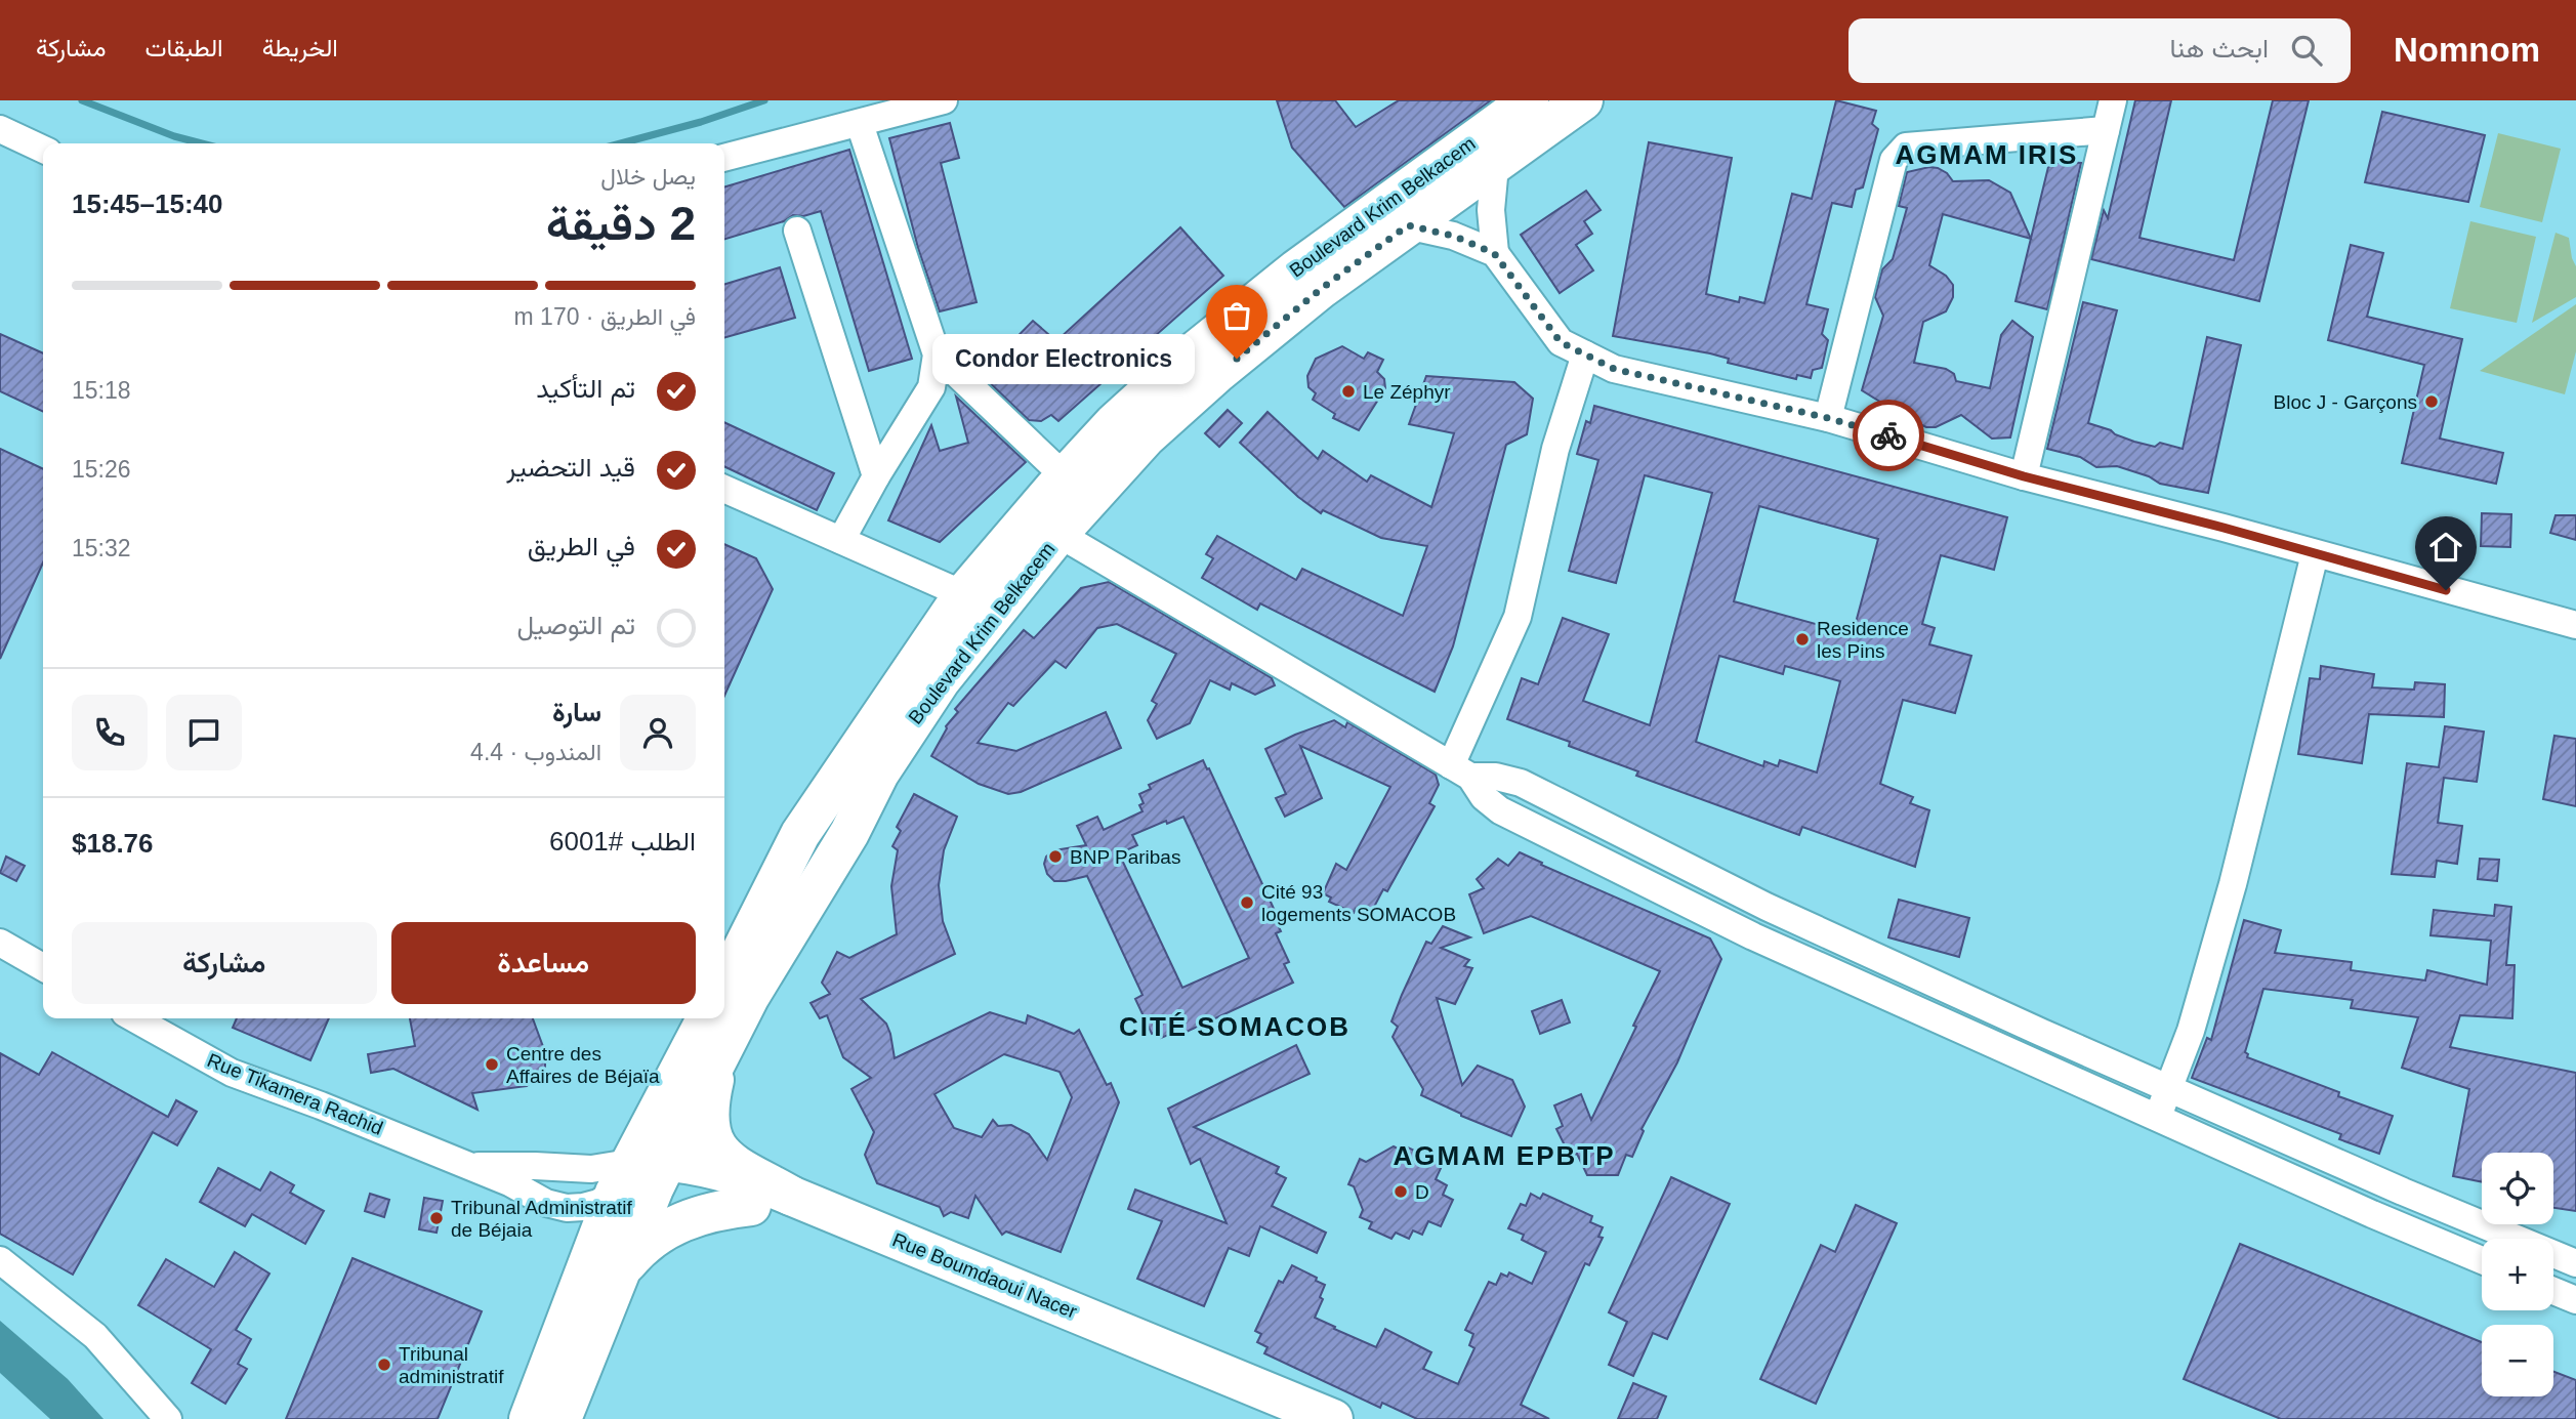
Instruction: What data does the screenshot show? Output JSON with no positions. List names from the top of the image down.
{
  "streets": {
    "main road": ["Boulevard Krim Belkacem", "Rue Boumdaoui Nacer"],
    "street": ["Rue Tikamera Rachid"]
  },
  "crossings": [
    ["Boulevard Krim Belkacem", "Rue Tikamera Rachid"],
    ["Boulevard Krim Belkacem", "Rue Boumdaoui Nacer"],
    ["Rue Tikamera Rachid", "Rue Boumdaoui Nacer"]
  ],
  "districts": ["AGMAM IRIS", "CITÉ SOMACOB", "AGMAM EPBTP"],
  "places": [
    "Condor Electronics",
    "Le Zéphyr",
    "Bloc J - Garçons",
    "Residence les Pins",
    "BNP Paribas",
    "Cité 93 logements SOMACOB",
    "Centre des Affaires de Béjaïa",
    "D",
    "Tribunal Administratif de Béjaia",
    "Tribunal administratif"
  ],
  "page": {
    "header": "Nomnom",
    "search": "ابحث هنا",
    "nav": ["الخريطة", "الطبقات", "مشاركة"],
    "heading": ["2 دقيقة", "يصل خلال", "15:40–15:45"],
    "panel": [
      "سارة",
      "المندوب · 4.4",
      "الطلب #6001",
      "$18.76"
    ],
    "bar": "في الطريق · 170 m",
    "bubble": "Condor Electronics",
    "list": [
      ["تم التأكيد", "15:18"],
      ["قيد التحضير", "15:26"],
      ["في الطريق", "15:32"],
      "تم التوصيل"
    ],
    "buttons": ["مساعدة", "مشاركة"],
    "map_buttons": ["+", "−"]
  }
}
